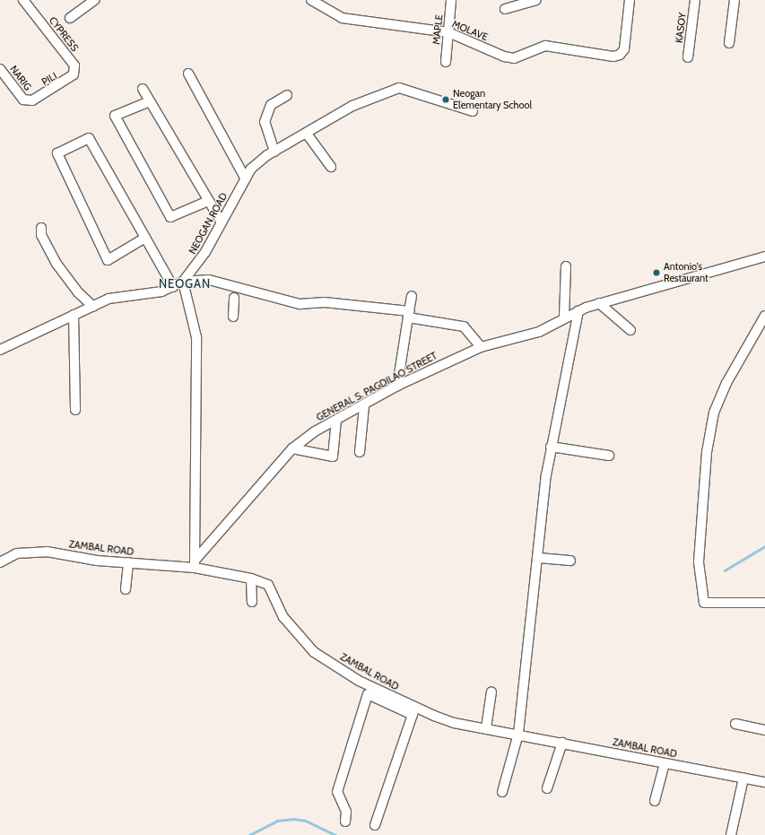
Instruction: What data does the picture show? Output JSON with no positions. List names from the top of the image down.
{
  "streets": {
    "street": [
      "KASOY",
      "MAPLE",
      "MOLAVE",
      "CYPRESS",
      "NARIG",
      "PILI",
      "NEOGAN ROAD",
      "GENERAL S. PAGDILAO STREET",
      "ZAMBAL ROAD"
    ]
  },
  "crossings": [
    ["MAPLE", "MOLAVE"],
    ["CYPRESS", "PILI"],
    ["NARIG", "PILI"],
    ["GENERAL S. PAGDILAO STREET", "ZAMBAL ROAD"]
  ],
  "districts": ["NEOGAN"],
  "places": ["Neogan Elementary School", "Antonio's Restaurant"]
}
